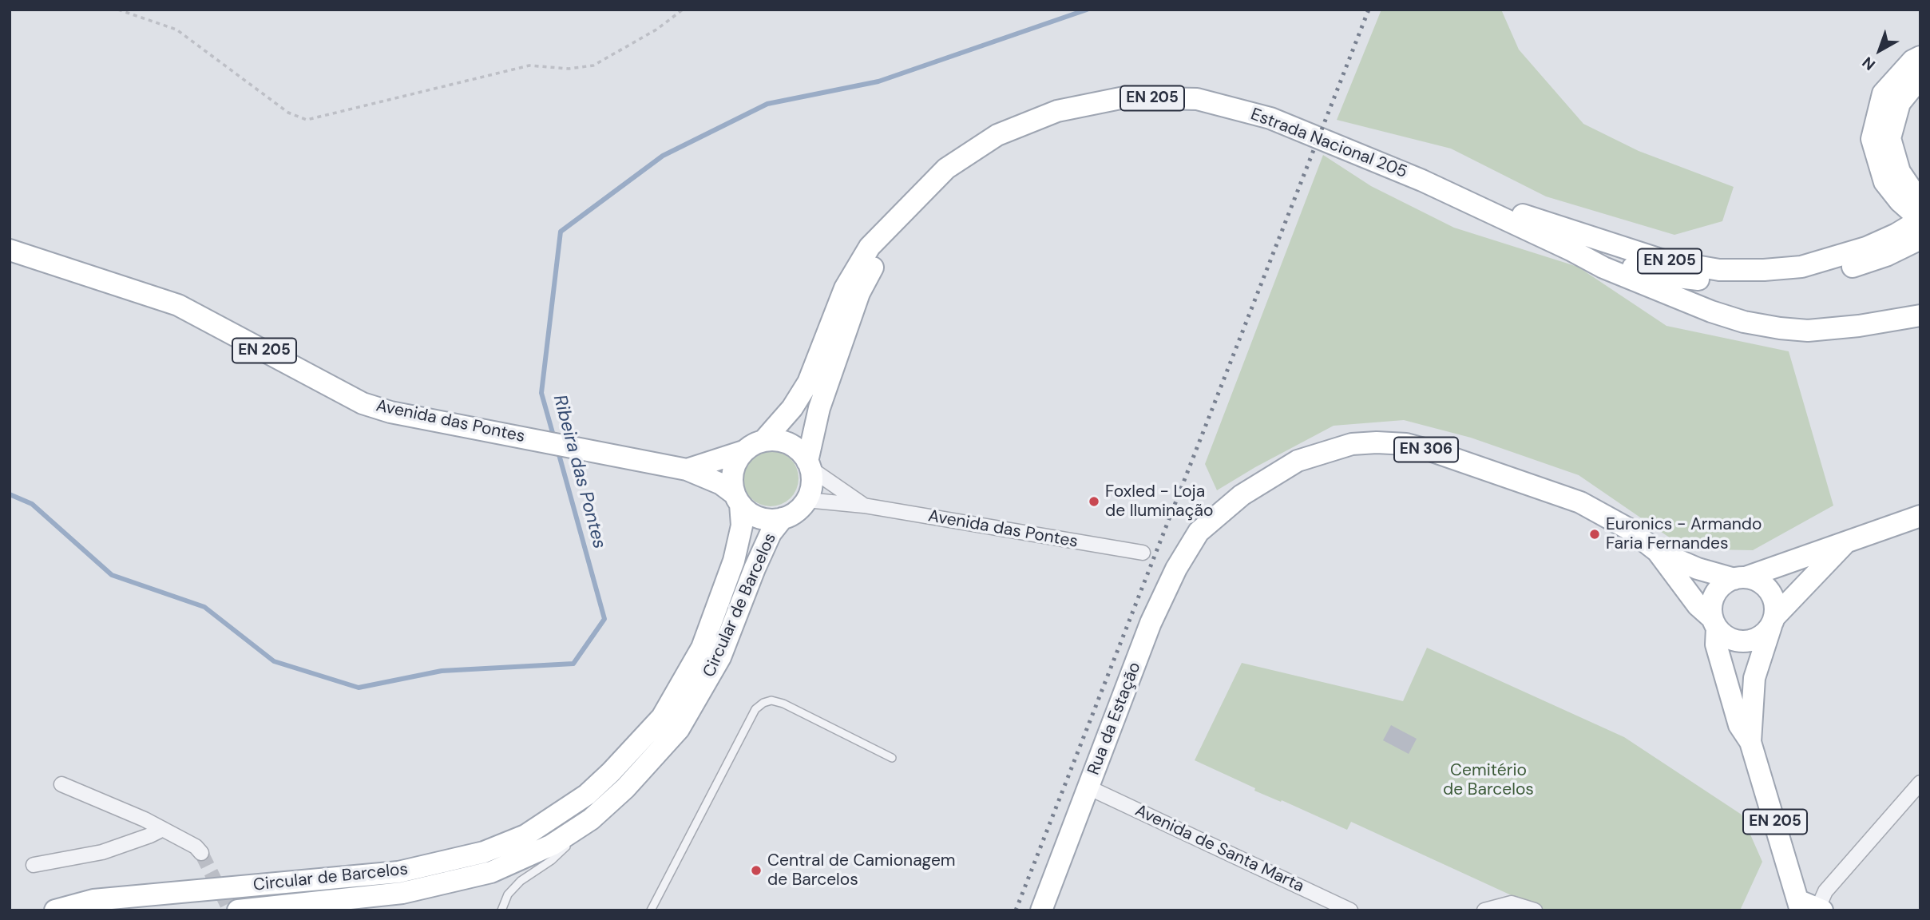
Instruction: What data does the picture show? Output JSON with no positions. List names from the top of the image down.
{
  "streets": {
    "main road": [
      "EN 205",
      "Estrada Nacional 205",
      "Avenida das Pontes",
      "EN 306",
      "Circular de Barcelos",
      "Rua da Estação"
    ],
    "street": ["Avenida de Santa Marta"]
  },
  "crossings": [
    ["EN 205", "Estrada Nacional 205"],
    ["EN 205", "Avenida das Pontes"],
    ["EN 205", "EN 306"],
    ["EN 205", "Circular de Barcelos"],
    ["Estrada Nacional 205", "Avenida das Pontes"],
    ["Estrada Nacional 205", "Circular de Barcelos"],
    ["Avenida das Pontes", "Circular de Barcelos"],
    ["EN 306", "Rua da Estação"],
    ["Rua da Estação", "Avenida de Santa Marta"]
  ],
  "water": ["Ribeira das Pontes"],
  "parks": ["Cemitério de Barcelos"],
  "places": ["Foxled - Loja de Iluminação", "Euronics - Armando Faria Fernandes", "Central de Camionagem de Barcelos"],
  "north": "bottom left"
}
